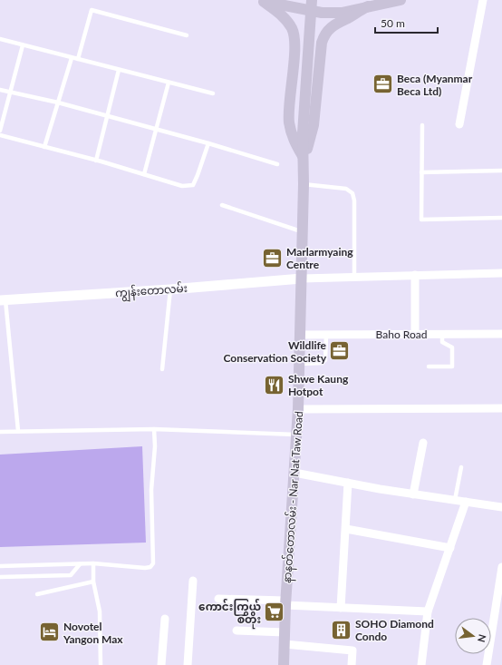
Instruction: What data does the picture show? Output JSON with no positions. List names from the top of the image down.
{
  "streets": {
    "main road": ["နာနတ်တောလမ်း - Nar Nat Taw Road"],
    "street": ["ကျွန်းတောလမ်း", "Baho Road"]
  },
  "crossings": [
    ["ကျွန်းတောလမ်း", "နာနတ်တောလမ်း - Nar Nat Taw Road"],
    ["Baho Road", "နာနတ်တောလမ်း - Nar Nat Taw Road"]
  ],
  "places": {
    "office": ["Beca (Myanmar Beca Ltd)", "Marlarmyaing Centre", "Wildlife Conservation Society"],
    "restaurant": ["Shwe Kaung Hotpot"],
    "supermarket": ["ကောင်းကြွယ် စတိုး"],
    "building": ["SOHO Diamond Condo"],
    "hotel": ["Novotel Yangon Max"]
  },
  "scale_bar": "50 m",
  "north": "right"
}
